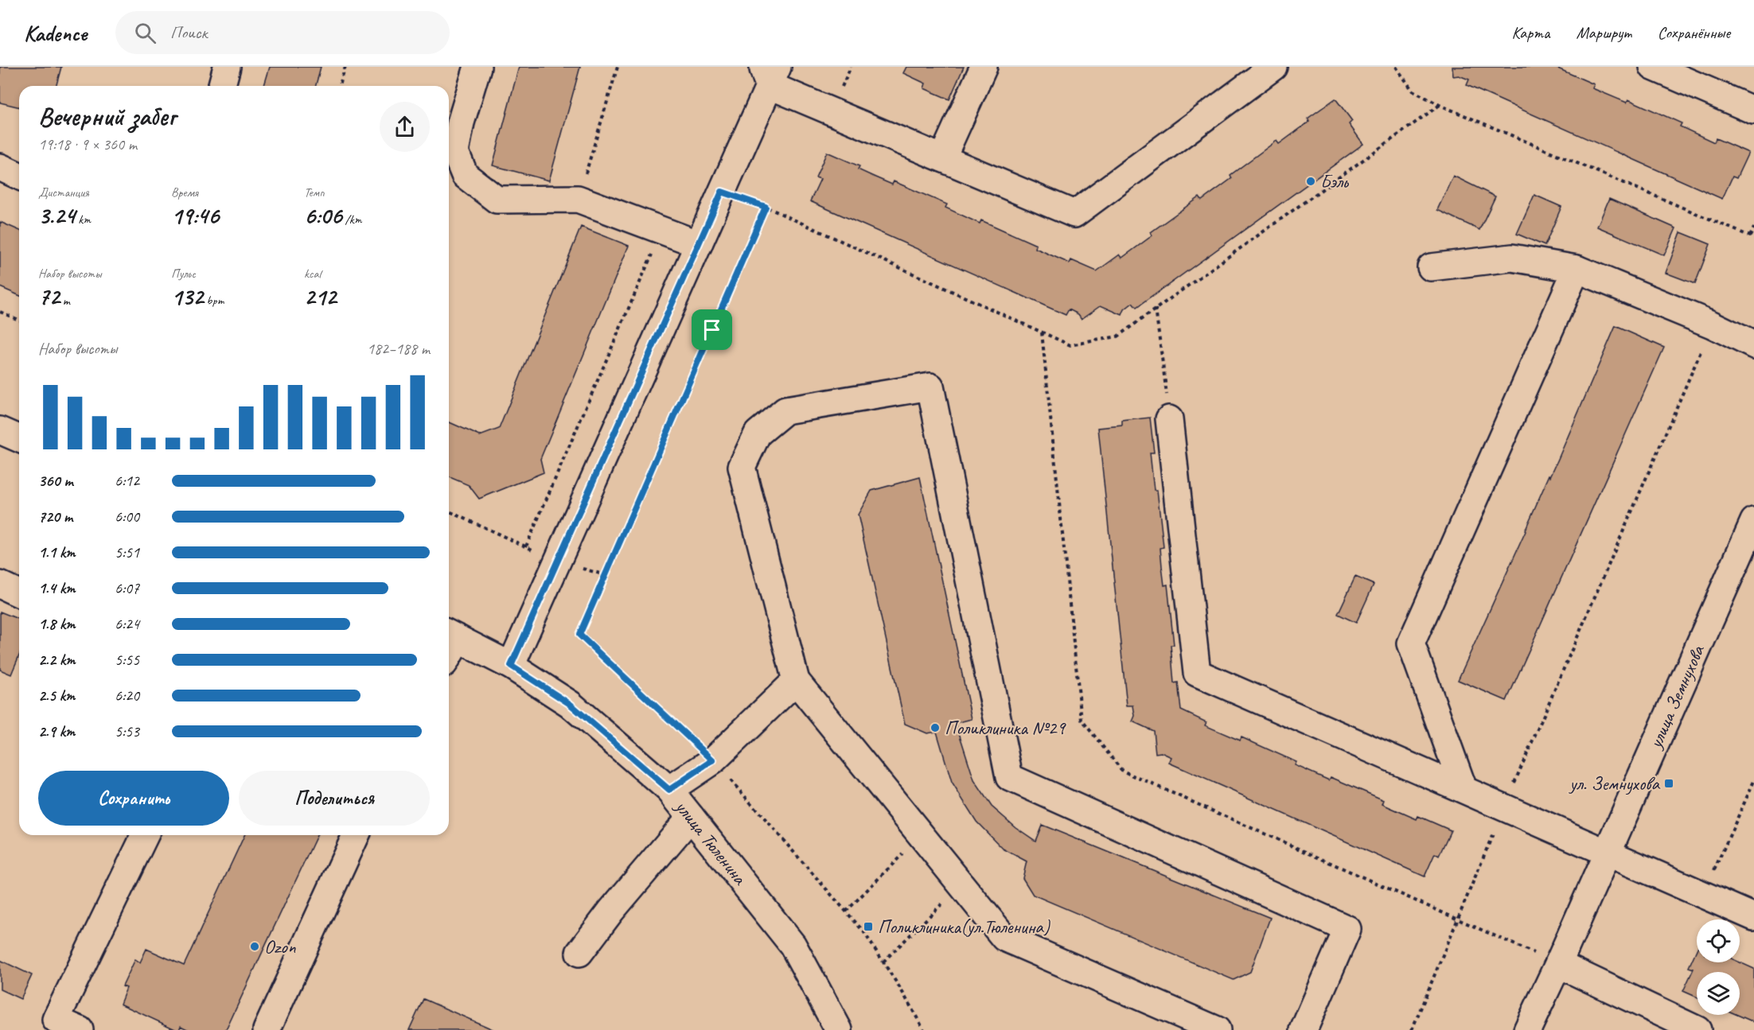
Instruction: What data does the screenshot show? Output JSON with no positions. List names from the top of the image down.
{
  "streets": {
    "street": ["улица Земнухова", "улица Тюленина"]
  },
  "places": {
    "other": ["Бэль", "Поликлиника №29", "Ozon"],
    "transit": ["ул. Земнухова", "Поликлиника(ул.Тюленина)"]
  },
  "page": {
    "header": "Kadence",
    "search": "Поиск",
    "nav": ["Карта", "Маршрут", "Сохранённые"],
    "heading": ["Вечерний забег", "19:18 · 9 × 360 m"],
    "stats": [
      ["Дистанция", "3.24 km"],
      ["Время", "19:46"],
      ["Темп", "6:06 /km"],
      ["Набор высоты", "72 m"],
      ["Пульс", "132 bpm"],
      ["kcal", "212"]
    ],
    "chart": ["Набор высоты", "182–188 m"],
    "list": [
      {
        "name": "360 m",
        "note": "6:12"
      },
      {
        "name": "720 m",
        "note": "6:00"
      },
      {
        "name": "1.1 km",
        "note": "5:51"
      },
      {
        "name": "1.4 km",
        "note": "6:07"
      },
      {
        "name": "1.8 km",
        "note": "6:24"
      },
      {
        "name": "2.2 km",
        "note": "5:55"
      },
      {
        "name": "2.5 km",
        "note": "6:20"
      },
      {
        "name": "2.9 km",
        "note": "5:53"
      }
    ],
    "buttons": ["Сохранить", "Поделиться"]
  }
}
